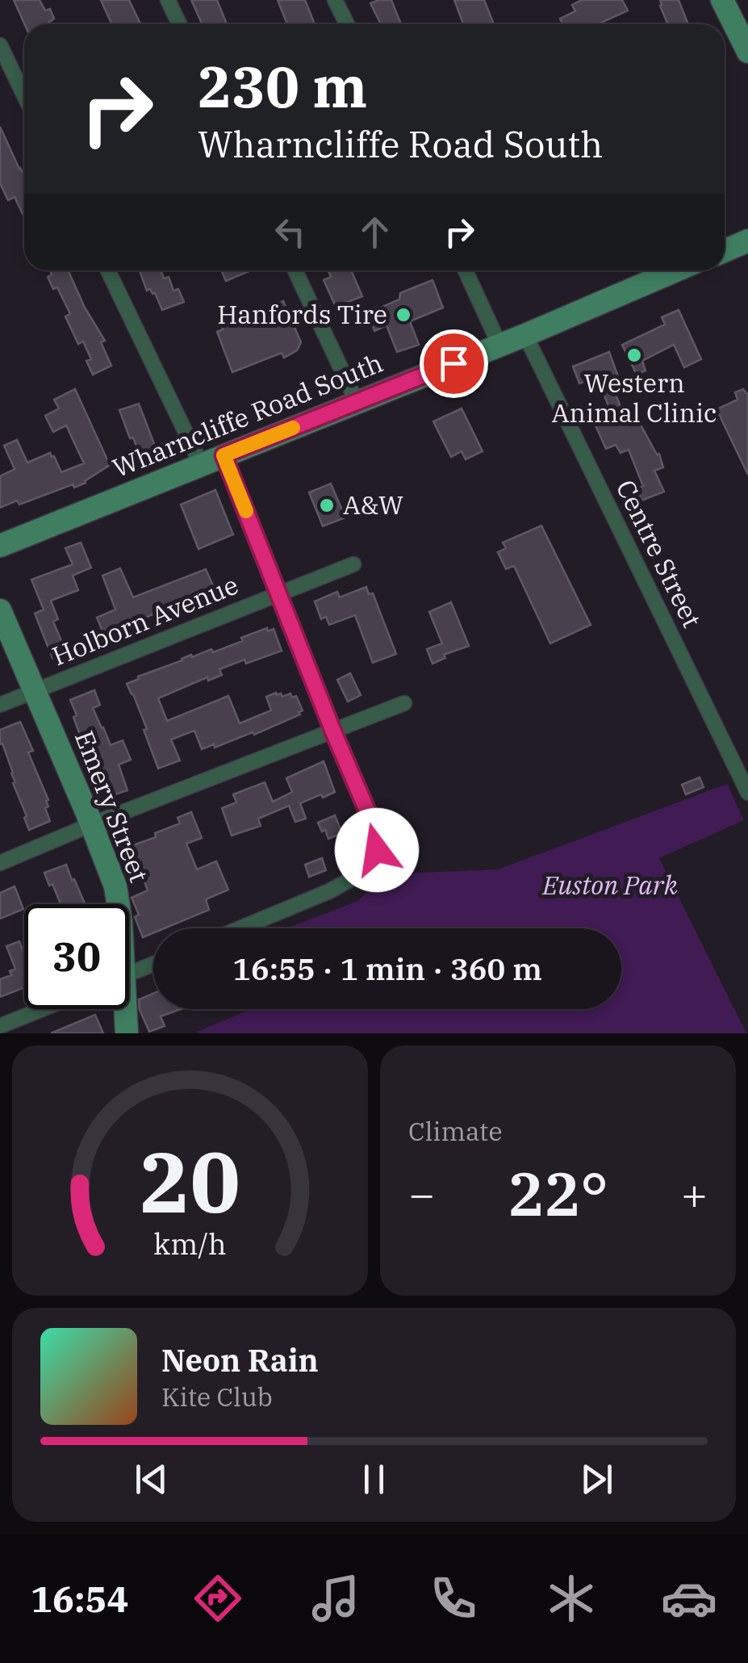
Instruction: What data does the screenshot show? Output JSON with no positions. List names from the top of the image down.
{
  "streets": {
    "main road": ["Wharncliffe Road South", "Emery Street"],
    "street": ["Centre Street", "Holborn Avenue"]
  },
  "crossings": [
    ["Wharncliffe Road South", "Centre Street"],
    ["Holborn Avenue", "Emery Street"]
  ],
  "parks": ["Euston Park"],
  "places": ["Hanfords Tire", "Western Animal Clinic", "A&W"],
  "page": {
    "turn": ["230 m", "Wharncliffe Road South"],
    "limit": "30",
    "trip": "16:55 · 1 min · 360 m",
    "tile": "Climate",
    "heat": ["−", "22°", "+"],
    "song": ["Neon Rain", "Kite Club"],
    "tabs": "16:54",
    "gauge": ["20", "km/h"]
  }
}
